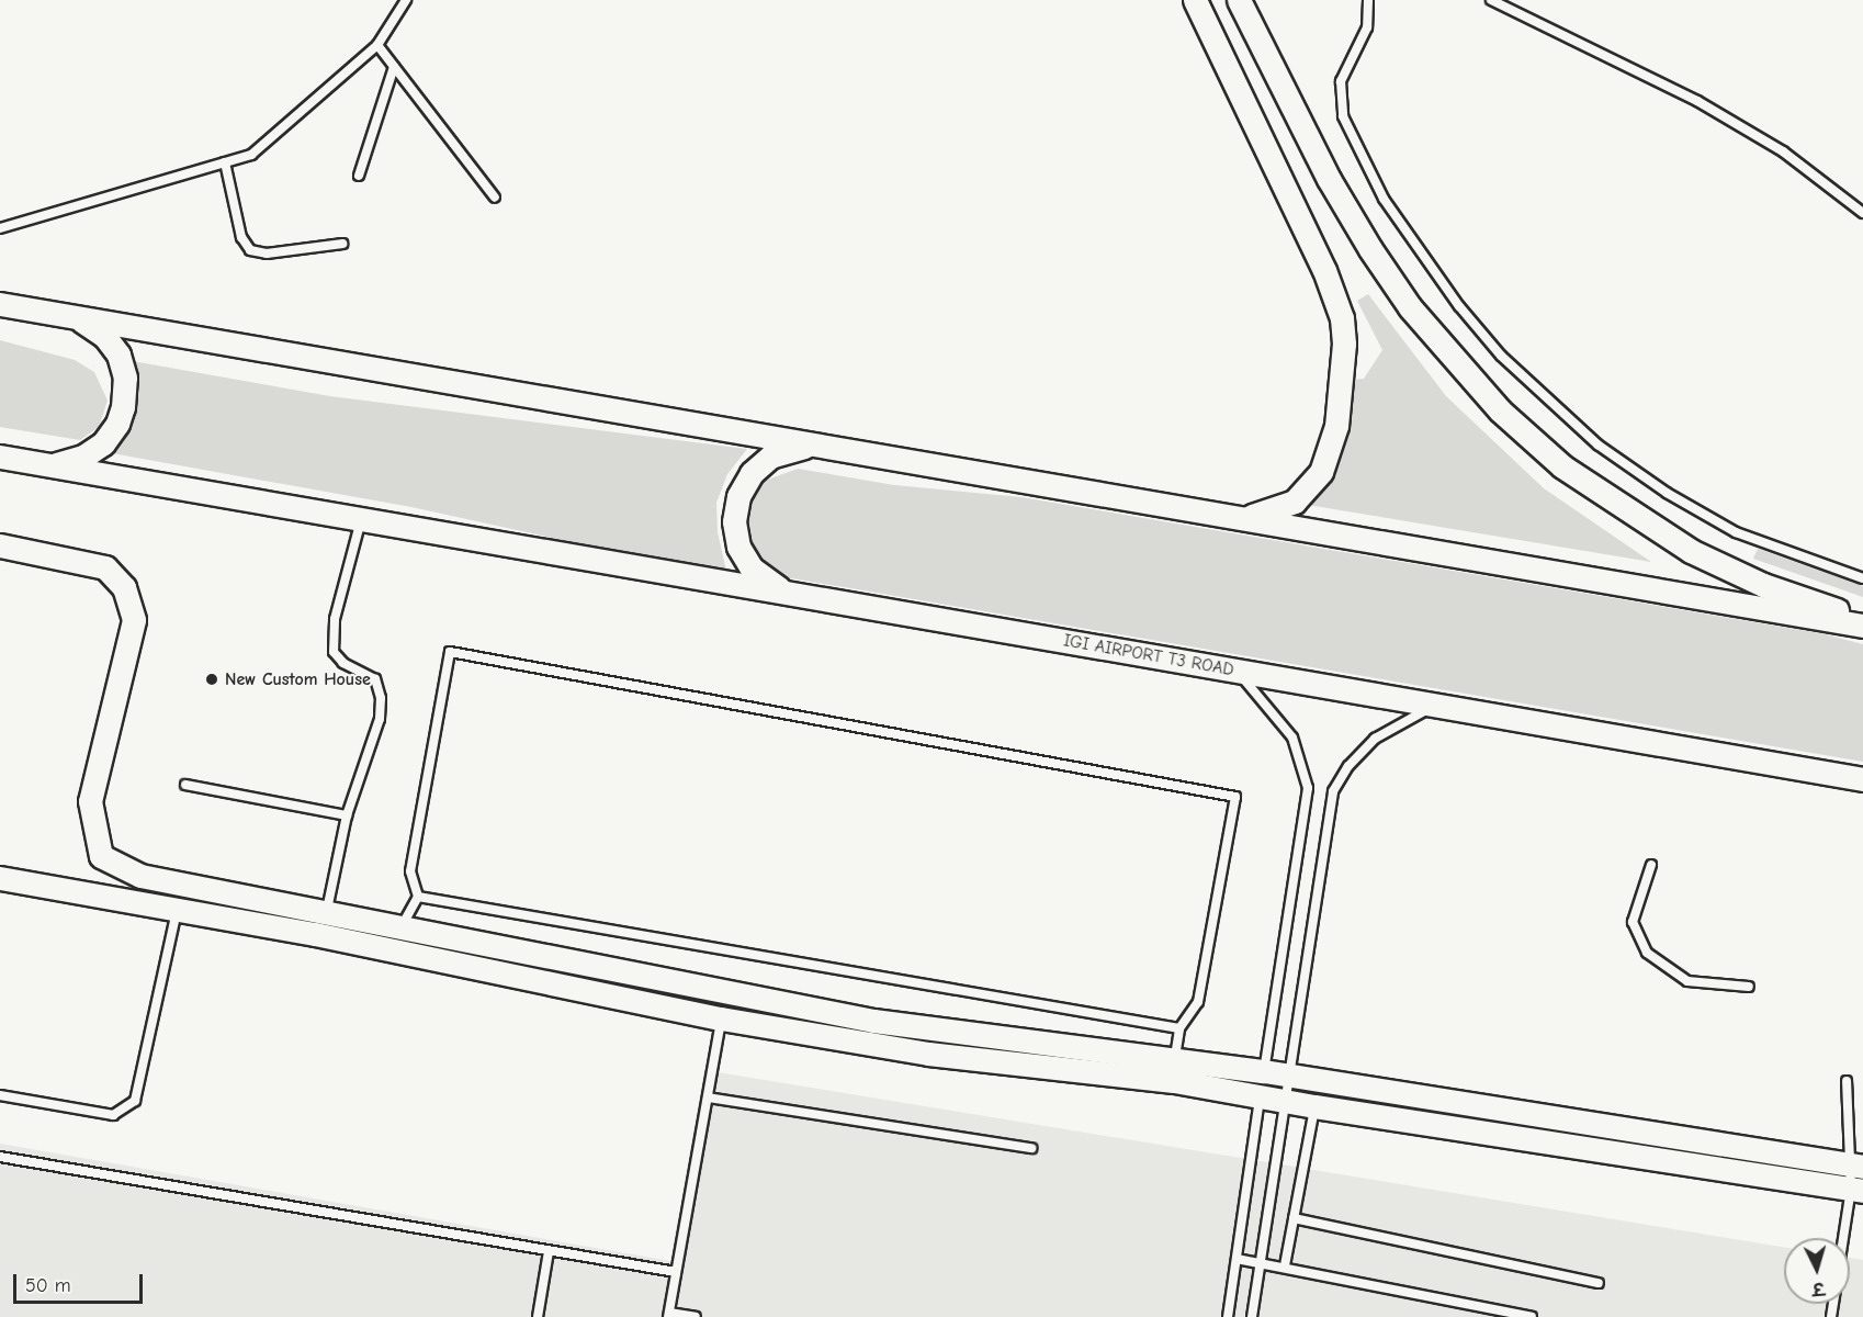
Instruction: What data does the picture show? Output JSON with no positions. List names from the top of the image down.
{
  "streets": {
    "main road": ["IGI AIRPORT T3 ROAD"]
  },
  "places": ["New Custom House"],
  "scale_bar": "50 m",
  "north": "bottom"
}
